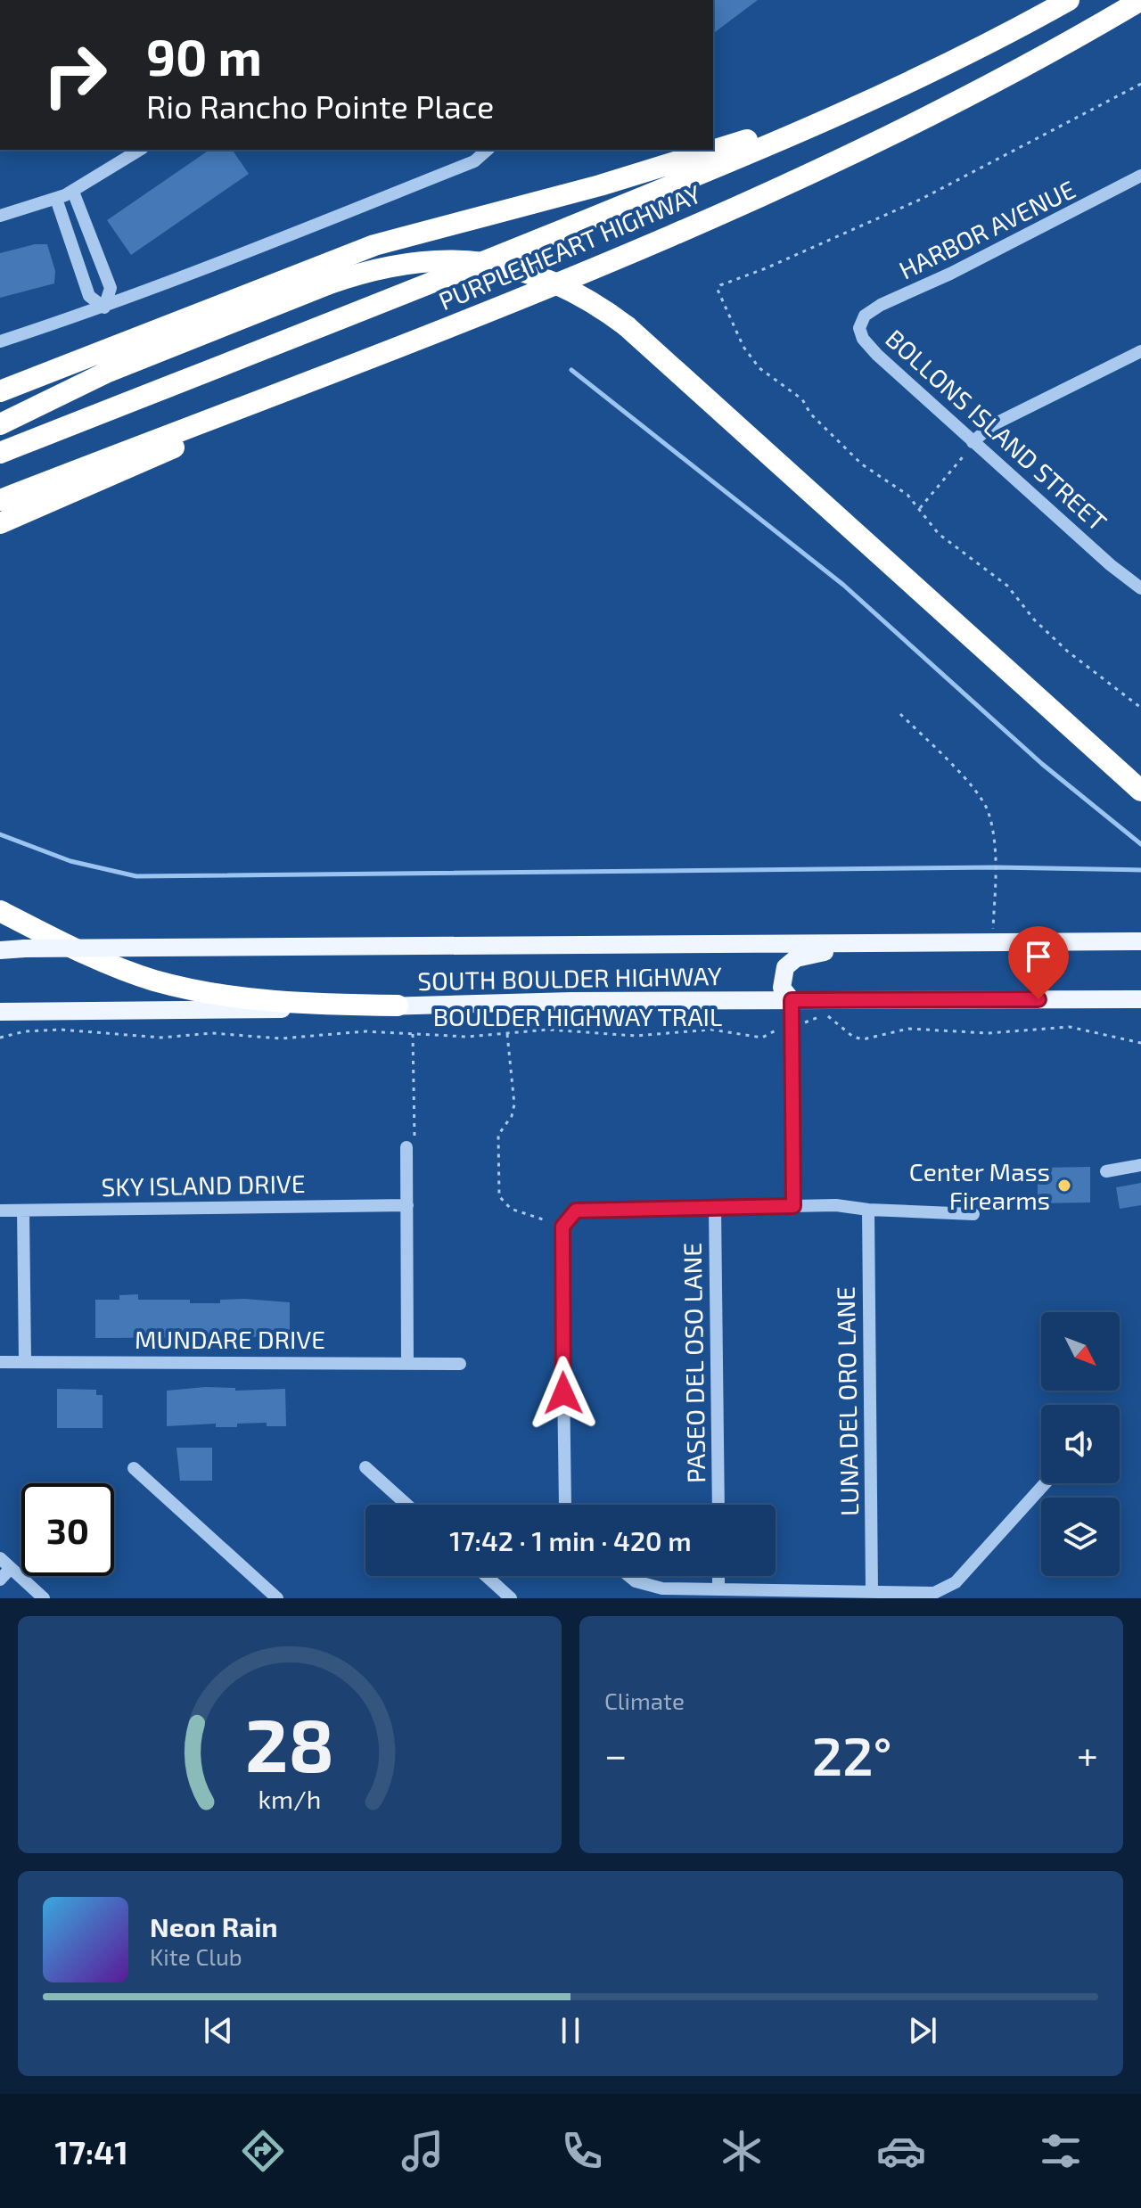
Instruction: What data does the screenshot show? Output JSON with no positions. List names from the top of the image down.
{
  "streets": {
    "highway": ["PURPLE HEART HIGHWAY"],
    "main road": ["SOUTH BOULDER HIGHWAY"],
    "street": [
      "HARBOR AVENUE",
      "BOLLONS ISLAND STREET",
      "SKY ISLAND DRIVE",
      "MUNDARE DRIVE",
      "PASEO DEL OSO LANE",
      "LUNA DEL ORO LANE"
    ],
    "path": ["BOULDER HIGHWAY TRAIL"]
  },
  "crossings": [
    ["HARBOR AVENUE", "BOLLONS ISLAND STREET"]
  ],
  "places": ["Center Mass Firearms"],
  "north": "bottom right",
  "page": {
    "turn": ["90 m", "Rio Rancho Pointe Place"],
    "limit": "30",
    "trip": "17:42 · 1 min · 420 m",
    "tile": "Climate",
    "heat": ["−", "22°", "+"],
    "song": ["Neon Rain", "Kite Club"],
    "tabs": "17:41",
    "gauge": ["28", "km/h"]
  }
}
